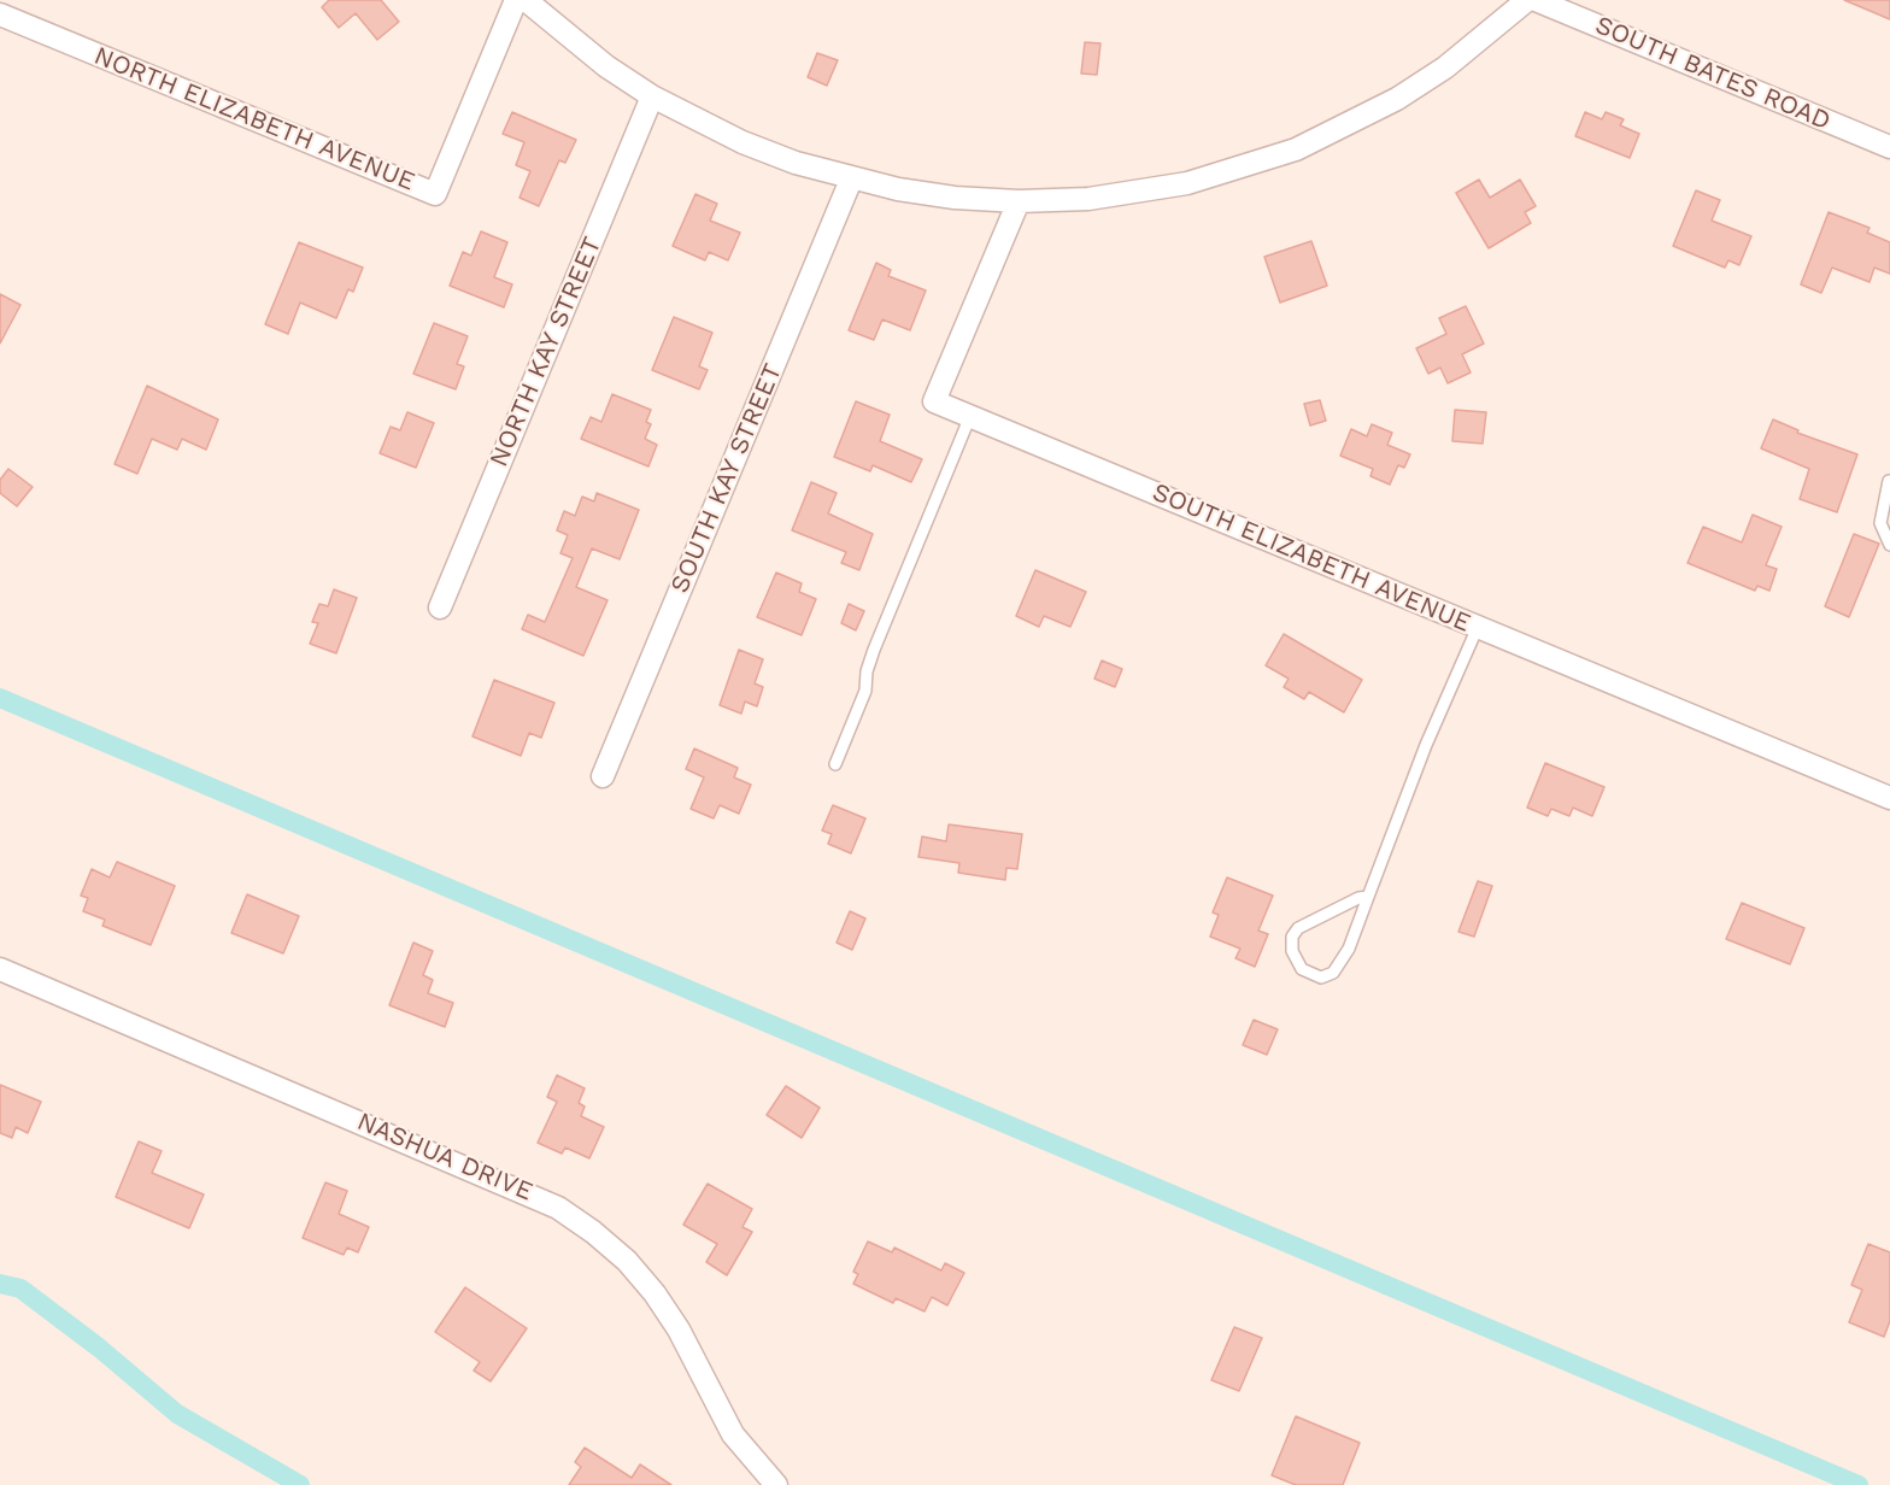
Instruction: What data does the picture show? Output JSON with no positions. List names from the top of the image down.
{
  "streets": {
    "street": [
      "SOUTH BATES ROAD",
      "NORTH ELIZABETH AVENUE",
      "NORTH KAY STREET",
      "SOUTH KAY STREET",
      "SOUTH ELIZABETH AVENUE",
      "NASHUA DRIVE"
    ]
  }
}
